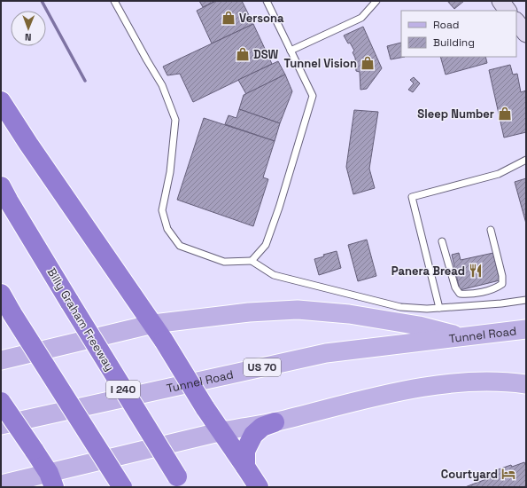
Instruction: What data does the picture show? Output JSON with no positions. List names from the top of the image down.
{
  "streets": {
    "highway": ["Billy Graham Freeway", "I 240"],
    "main road": ["Tunnel Road", "US 70"]
  },
  "places": {
    "shop": [
      "Versona",
      "DSW",
      "Tunnel Vision",
      "Sleep Number"
    ],
    "restaurant": ["Panera Bread"],
    "hotel": ["Courtyard"]
  },
  "legend": ["Road", "Building"],
  "north": "bottom"
}
